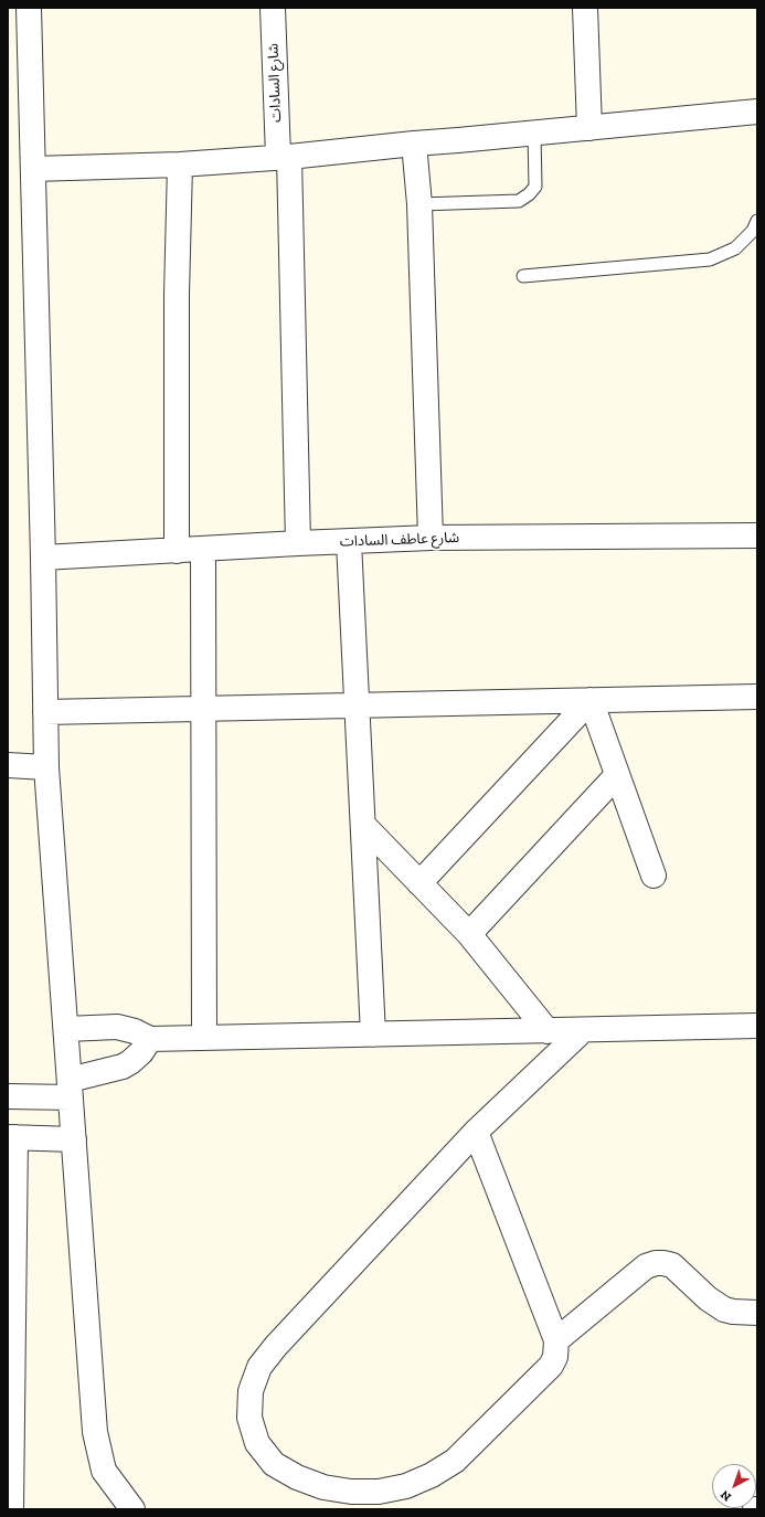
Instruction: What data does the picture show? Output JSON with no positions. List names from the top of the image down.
{
  "streets": {
    "street": ["شارع السادات", "شارع عاطف السادات"]
  },
  "crossings": [
    ["شارع السادات", "شارع عاطف السادات"]
  ],
  "north": "bottom left"
}
